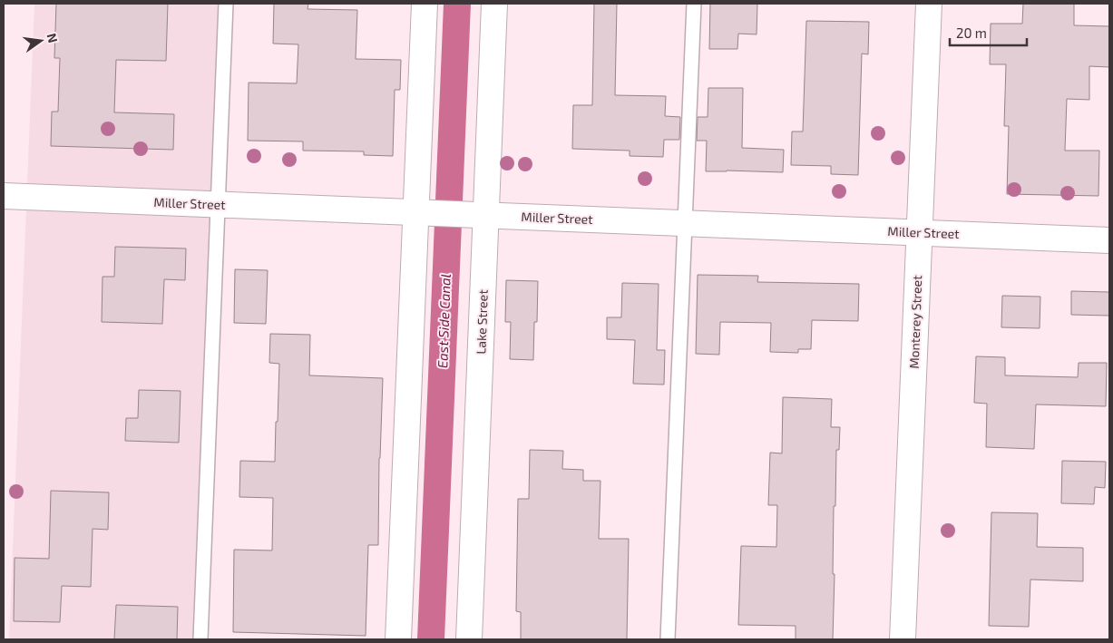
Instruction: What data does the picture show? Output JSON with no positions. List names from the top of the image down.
{
  "streets": {
    "street": ["Miller Street", "Lake Street", "Monterey Street"]
  },
  "crossings": [
    ["Miller Street", "Lake Street"],
    ["Miller Street", "Monterey Street"]
  ],
  "water": ["East Side Canal"],
  "scale_bar": "20 m",
  "north": "right"
}
